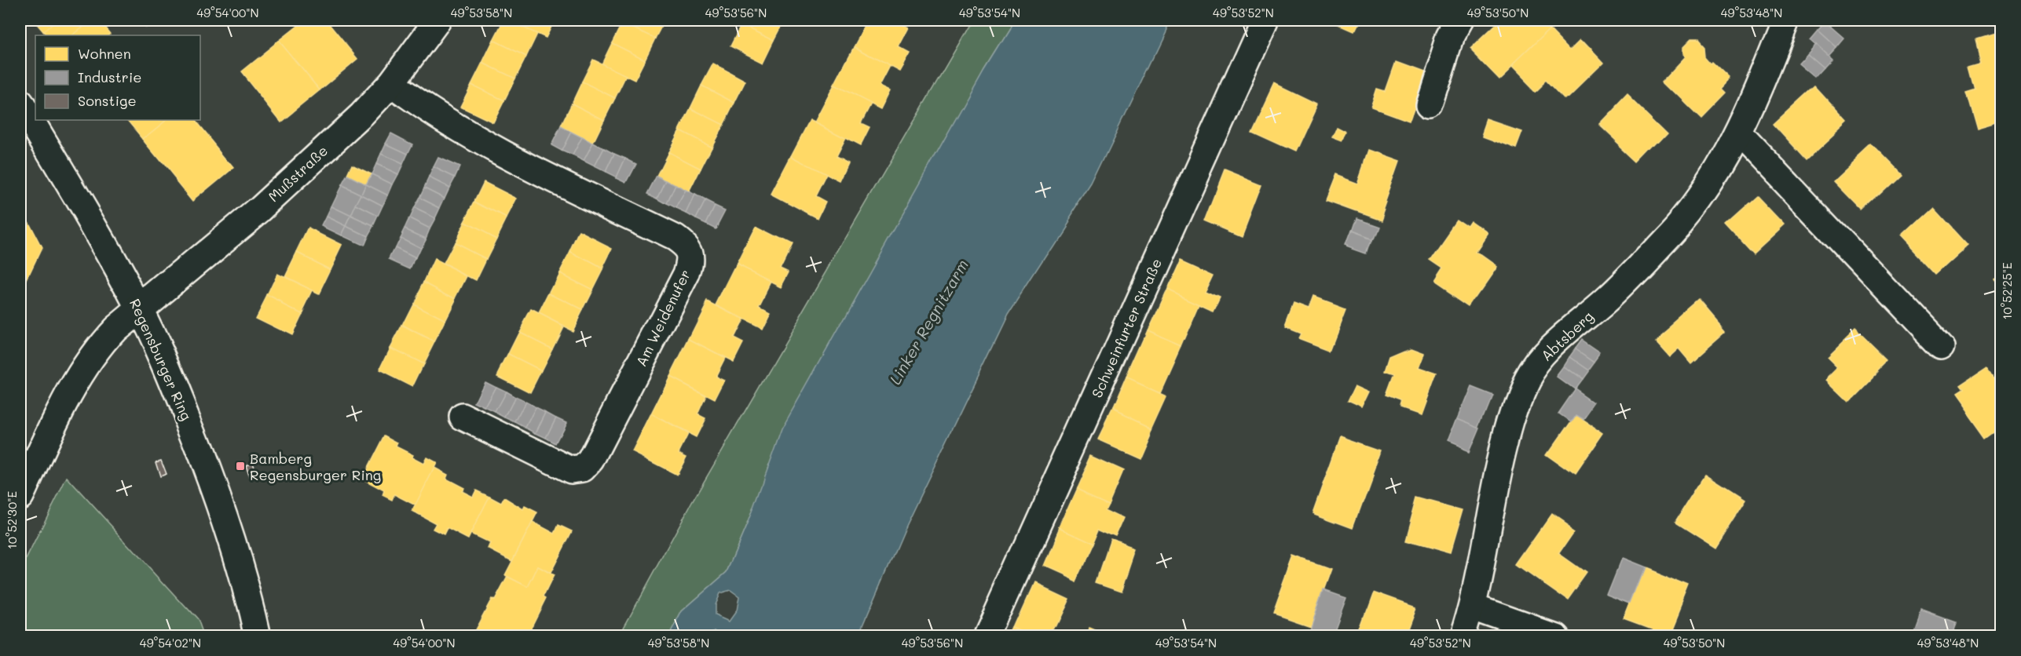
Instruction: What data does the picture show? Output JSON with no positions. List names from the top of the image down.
{
  "streets": {
    "street": [
      "Mußstraße",
      "Am Weidenufer",
      "Schweinfurter Straße",
      "Abtsberg",
      "Regensburger Ring"
    ]
  },
  "crossings": [
    ["Mußstraße", "Am Weidenufer"],
    ["Mußstraße", "Regensburger Ring"]
  ],
  "water": ["Linker Regnitzarm"],
  "places": {
    "transit": ["Bamberg Regensburger Ring"]
  },
  "legend": ["Wohnen", "Industrie", "Sonstige"],
  "coordinates": [
    "49°54'00\"N",
    "49°53'58\"N",
    "49°53'56\"N",
    "49°53'54\"N",
    "49°53'52\"N",
    "49°53'50\"N",
    "49°53'48\"N",
    "10°52'25\"E",
    "10°52'30\"E",
    "49°54'02\"N"
  ]
}
